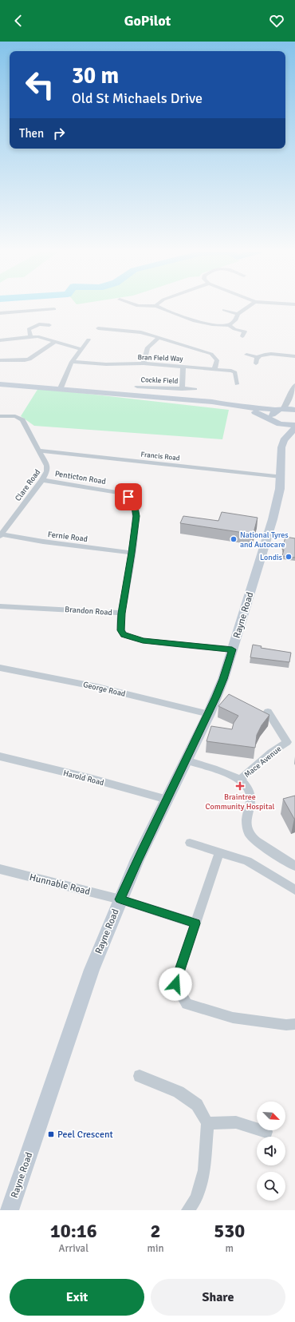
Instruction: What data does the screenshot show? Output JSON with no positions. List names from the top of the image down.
{
  "streets": {
    "main road": ["Rayne Road"],
    "street": [
      "Bran Field Way",
      "Cockle Field",
      "Francis Road",
      "Penticton Road",
      "Clare Road",
      "Fernie Road",
      "Brandon Road",
      "George Road",
      "Mace Avenue",
      "Harold Road",
      "Hunnable Road"
    ]
  },
  "crossings": [
    ["Bran Field Way", "Cockle Field"],
    ["Francis Road", "Clare Road"],
    ["Francis Road", "Rayne Road"],
    ["Penticton Road", "Clare Road"],
    ["Penticton Road", "Fernie Road"],
    ["Penticton Road", "Brandon Road"],
    ["Clare Road", "Fernie Road"],
    ["Brandon Road", "Rayne Road"],
    ["Rayne Road", "George Road"],
    ["Rayne Road", "Harold Road"],
    ["Rayne Road", "Hunnable Road"]
  ],
  "places": {
    "other": ["National Tyres and Autocare", "Londis"],
    "health": ["Braintree Community Hospital"],
    "transit": ["Peel Crescent"]
  },
  "north": "bottom right",
  "page": {
    "header": "GoPilot",
    "turn": ["30 m", "Old St Michaels Drive"],
    "then": "Then",
    "eta": [
      "10:16",
      "Arrival",
      "2",
      "min",
      "530",
      "m"
    ],
    "buttons": ["Exit", "Share"]
  }
}
